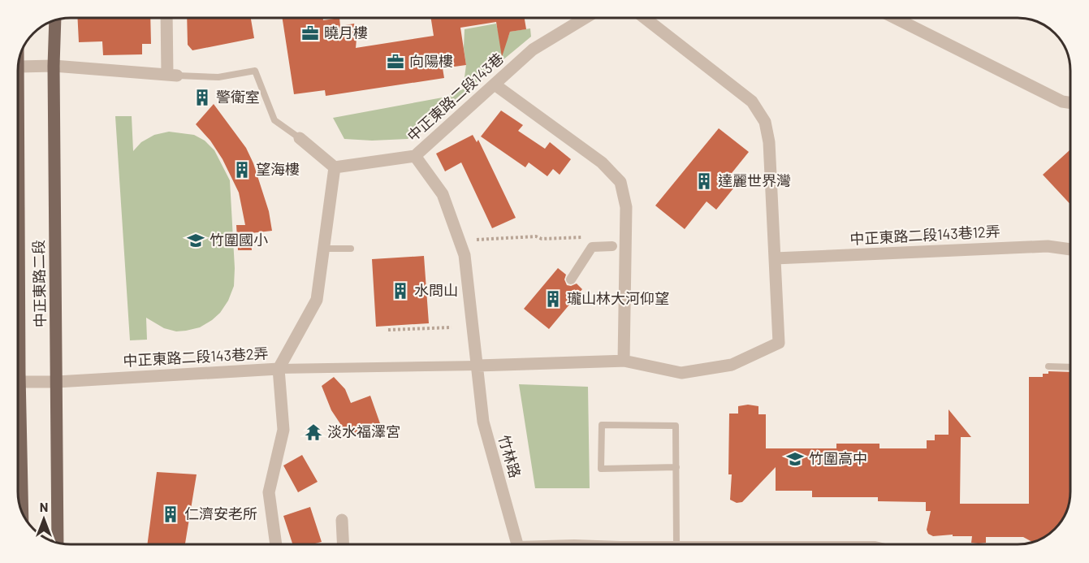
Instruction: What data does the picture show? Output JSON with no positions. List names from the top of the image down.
{
  "streets": {
    "main road": ["中正東路二段"],
    "street": [
      "中正東路二段143巷",
      "中正東路二段143巷12弄",
      "中正東路二段143巷2弄",
      "竹林路"
    ]
  },
  "crossings": [
    ["中正東路二段143巷", "中正東路二段143巷2弄"],
    ["中正東路二段143巷", "竹林路"],
    ["中正東路二段", "中正東路二段143巷2弄"]
  ],
  "places": {
    "office": ["曉月樓", "向陽樓"],
    "building": [
      "警衛室",
      "望海樓",
      "達麗世界灣",
      "水問山",
      "瓏山林大河仰望",
      "仁濟安老所"
    ],
    "school or university": ["竹圍國小", "竹圍高中"],
    "temple": ["淡水福澤宮"]
  },
  "north": "top"
}
